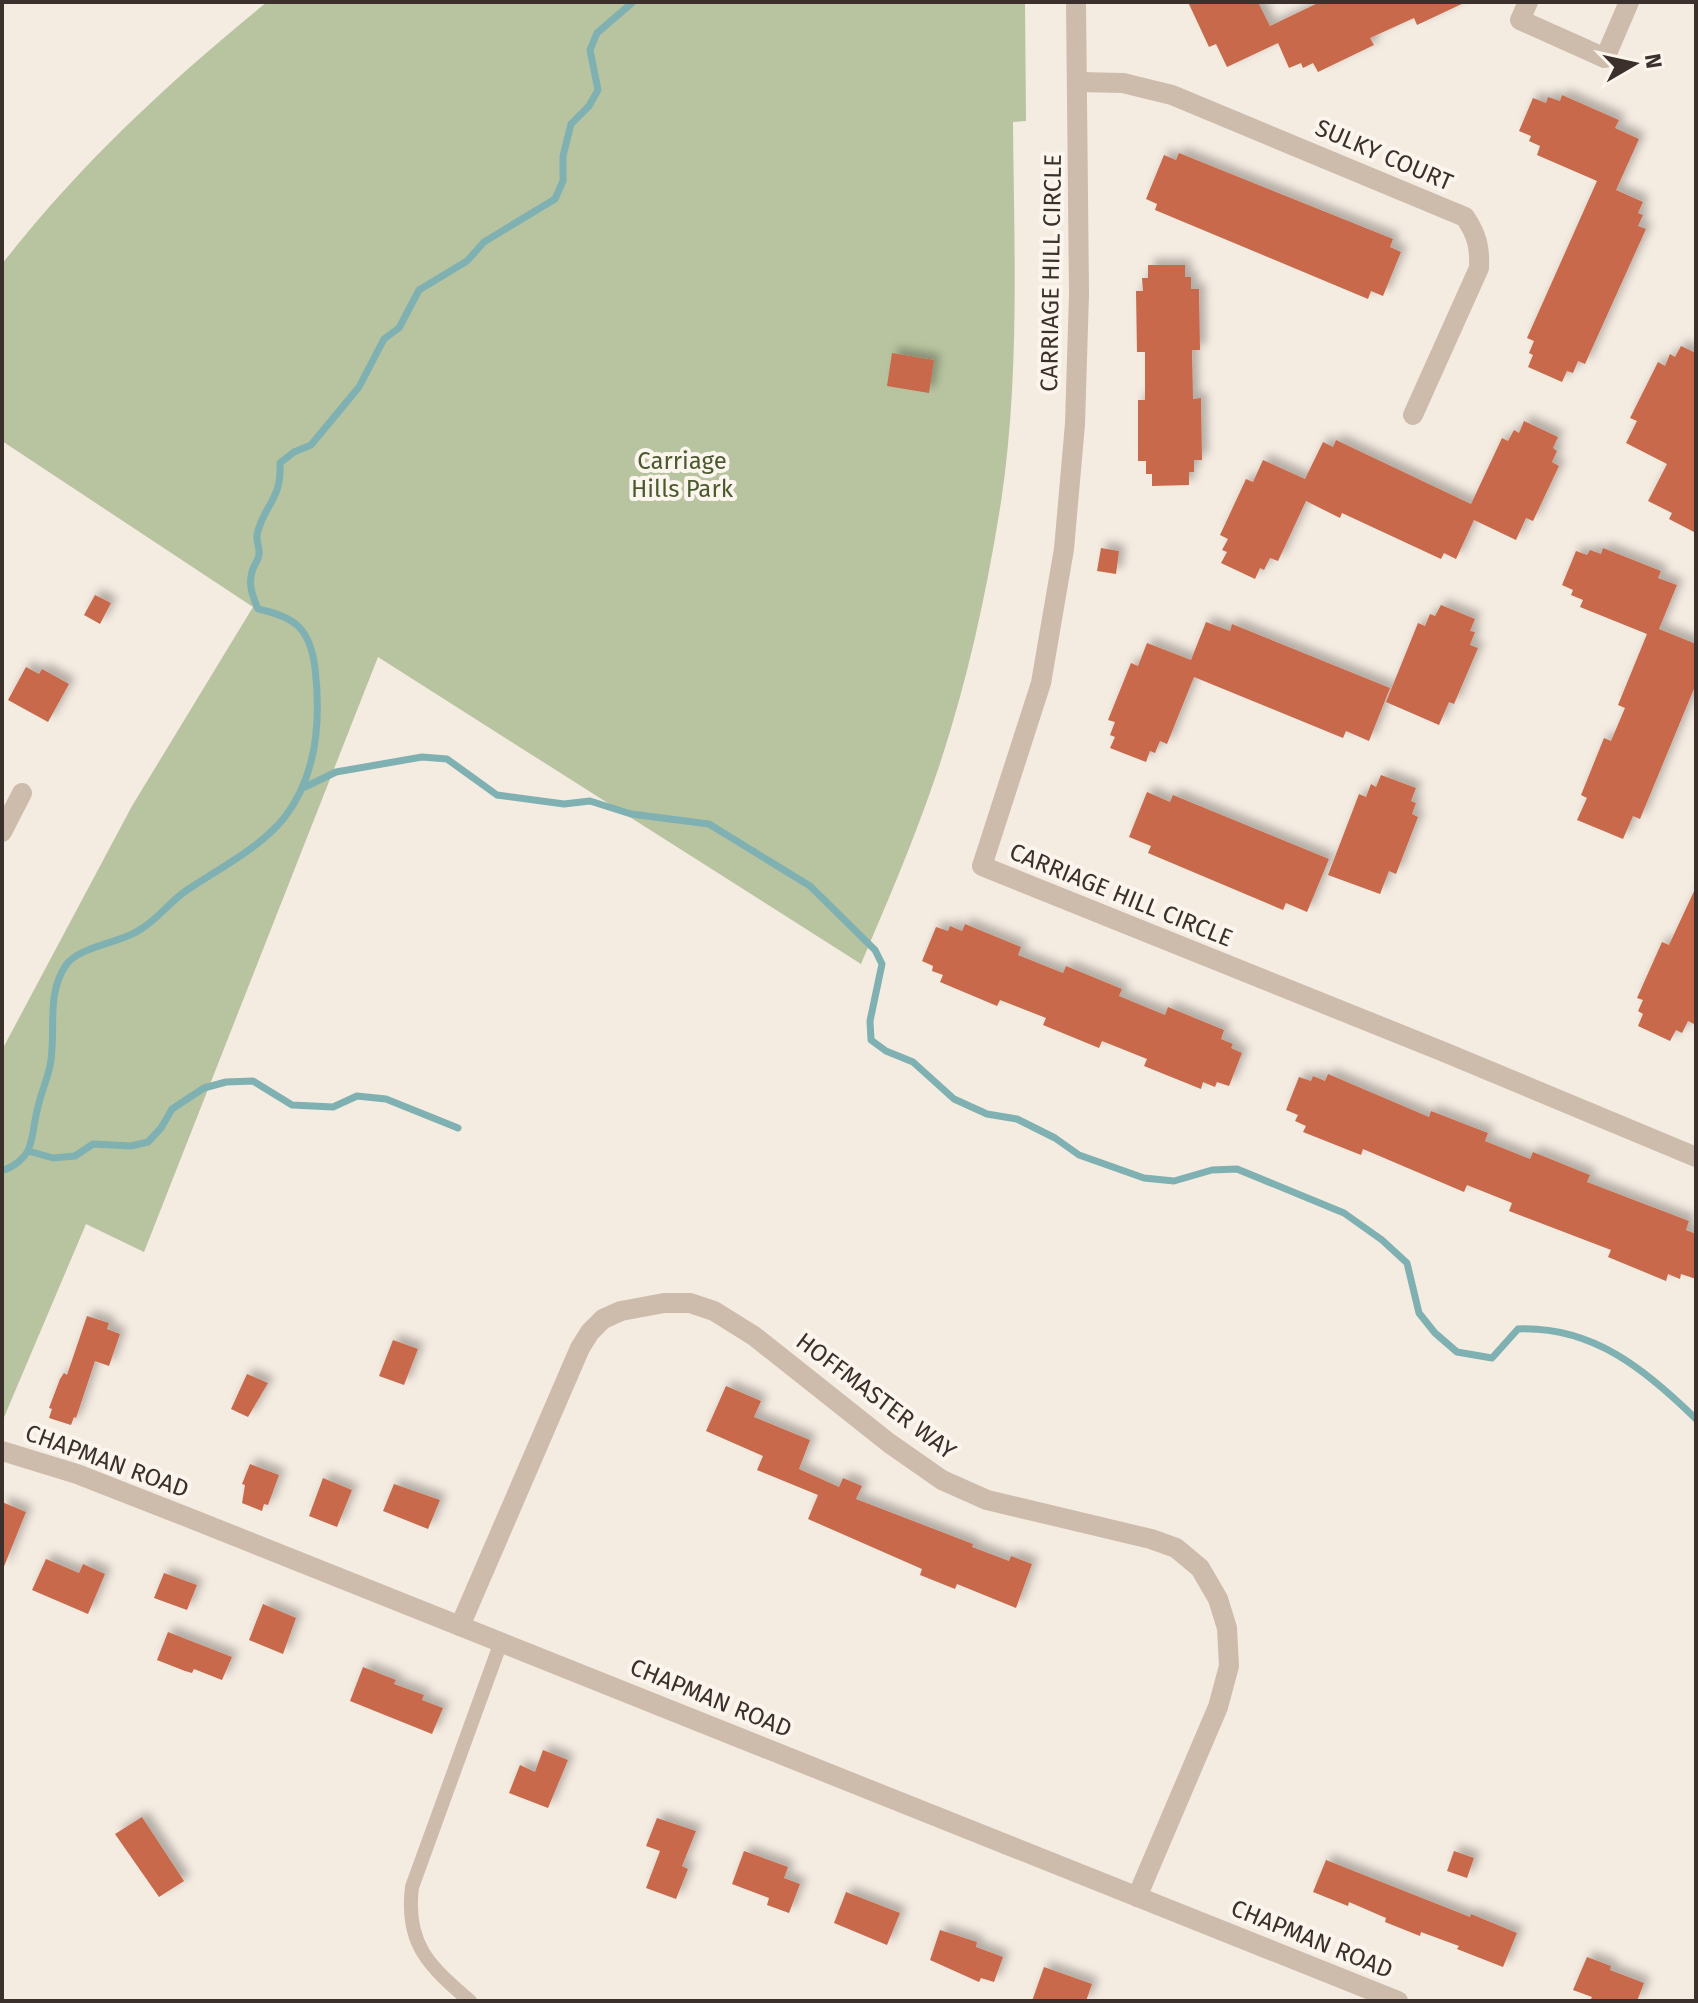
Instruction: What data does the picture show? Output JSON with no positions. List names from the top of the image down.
{
  "streets": {
    "street": [
      "SULKY COURT",
      "CARRIAGE HILL CIRCLE",
      "HOFFMASTER WAY",
      "CHAPMAN ROAD"
    ]
  },
  "crossings": [
    ["SULKY COURT", "CARRIAGE HILL CIRCLE"],
    ["HOFFMASTER WAY", "CHAPMAN ROAD"]
  ],
  "parks": ["Carriage Hills Park"],
  "north": "right"
}
